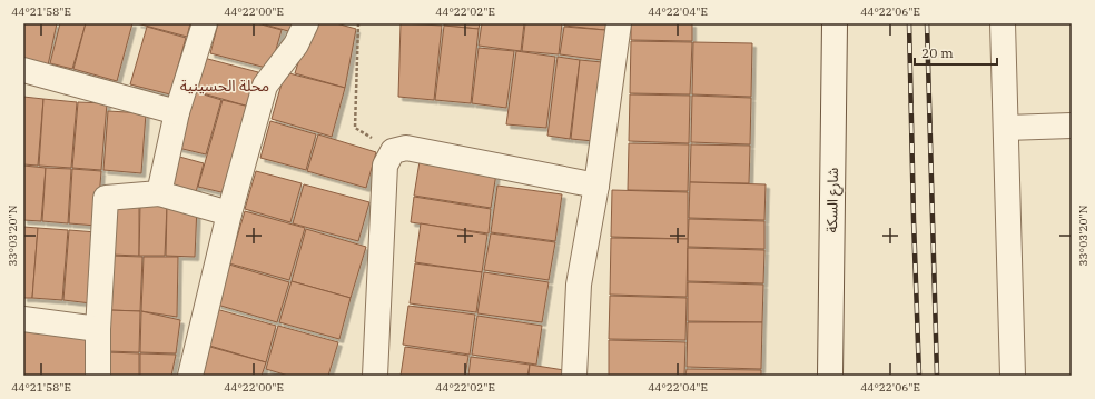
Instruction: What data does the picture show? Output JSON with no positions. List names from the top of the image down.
{
  "streets": {
    "street": ["شارع السكة"]
  },
  "districts": ["محلة الحسينية"],
  "scale_bar": "20 m",
  "coordinates": [
    "44°21'58\"E",
    "44°22'00\"E",
    "44°22'02\"E",
    "44°22'04\"E",
    "44°22'06\"E",
    "33°03'20\"N"
  ]
}
